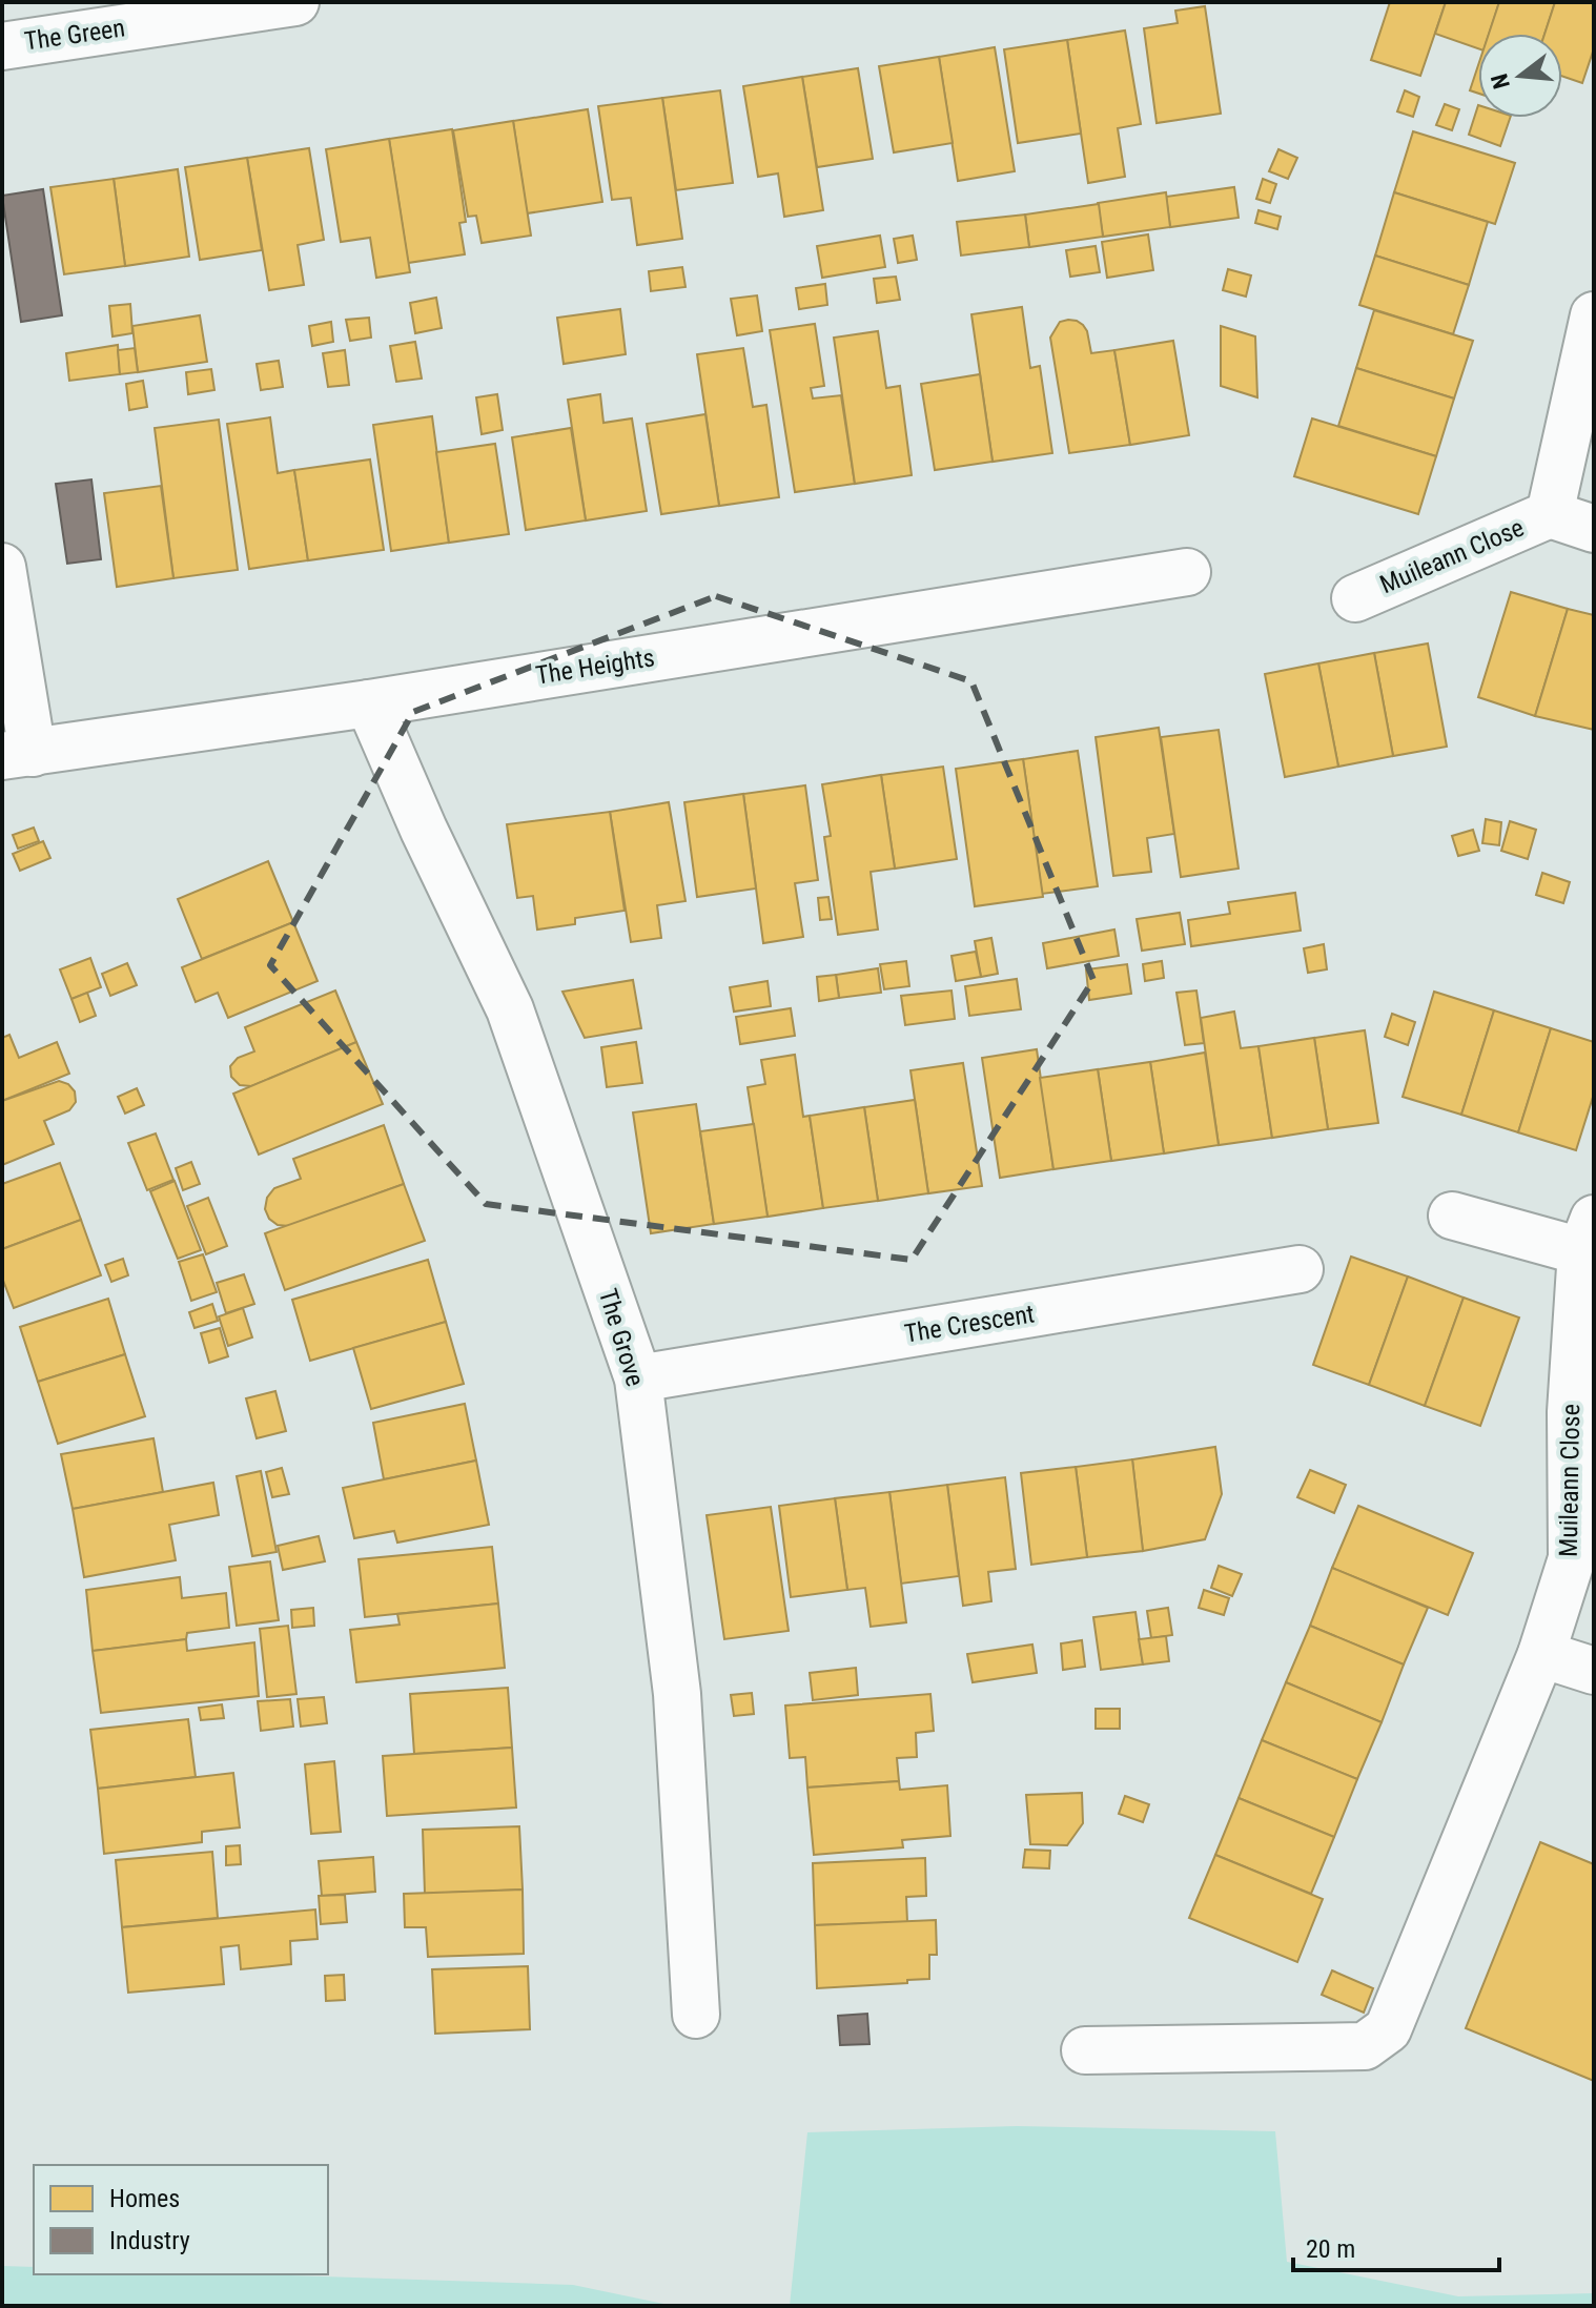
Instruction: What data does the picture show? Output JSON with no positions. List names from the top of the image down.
{
  "streets": {
    "street": [
      "The Green",
      "Muileann Close",
      "The Heights",
      "The Crescent",
      "The Grove"
    ]
  },
  "crossings": [
    ["The Heights", "The Grove"],
    ["The Crescent", "The Grove"]
  ],
  "legend": ["Homes", "Industry"],
  "scale_bar": "20 m",
  "north": "left"
}
